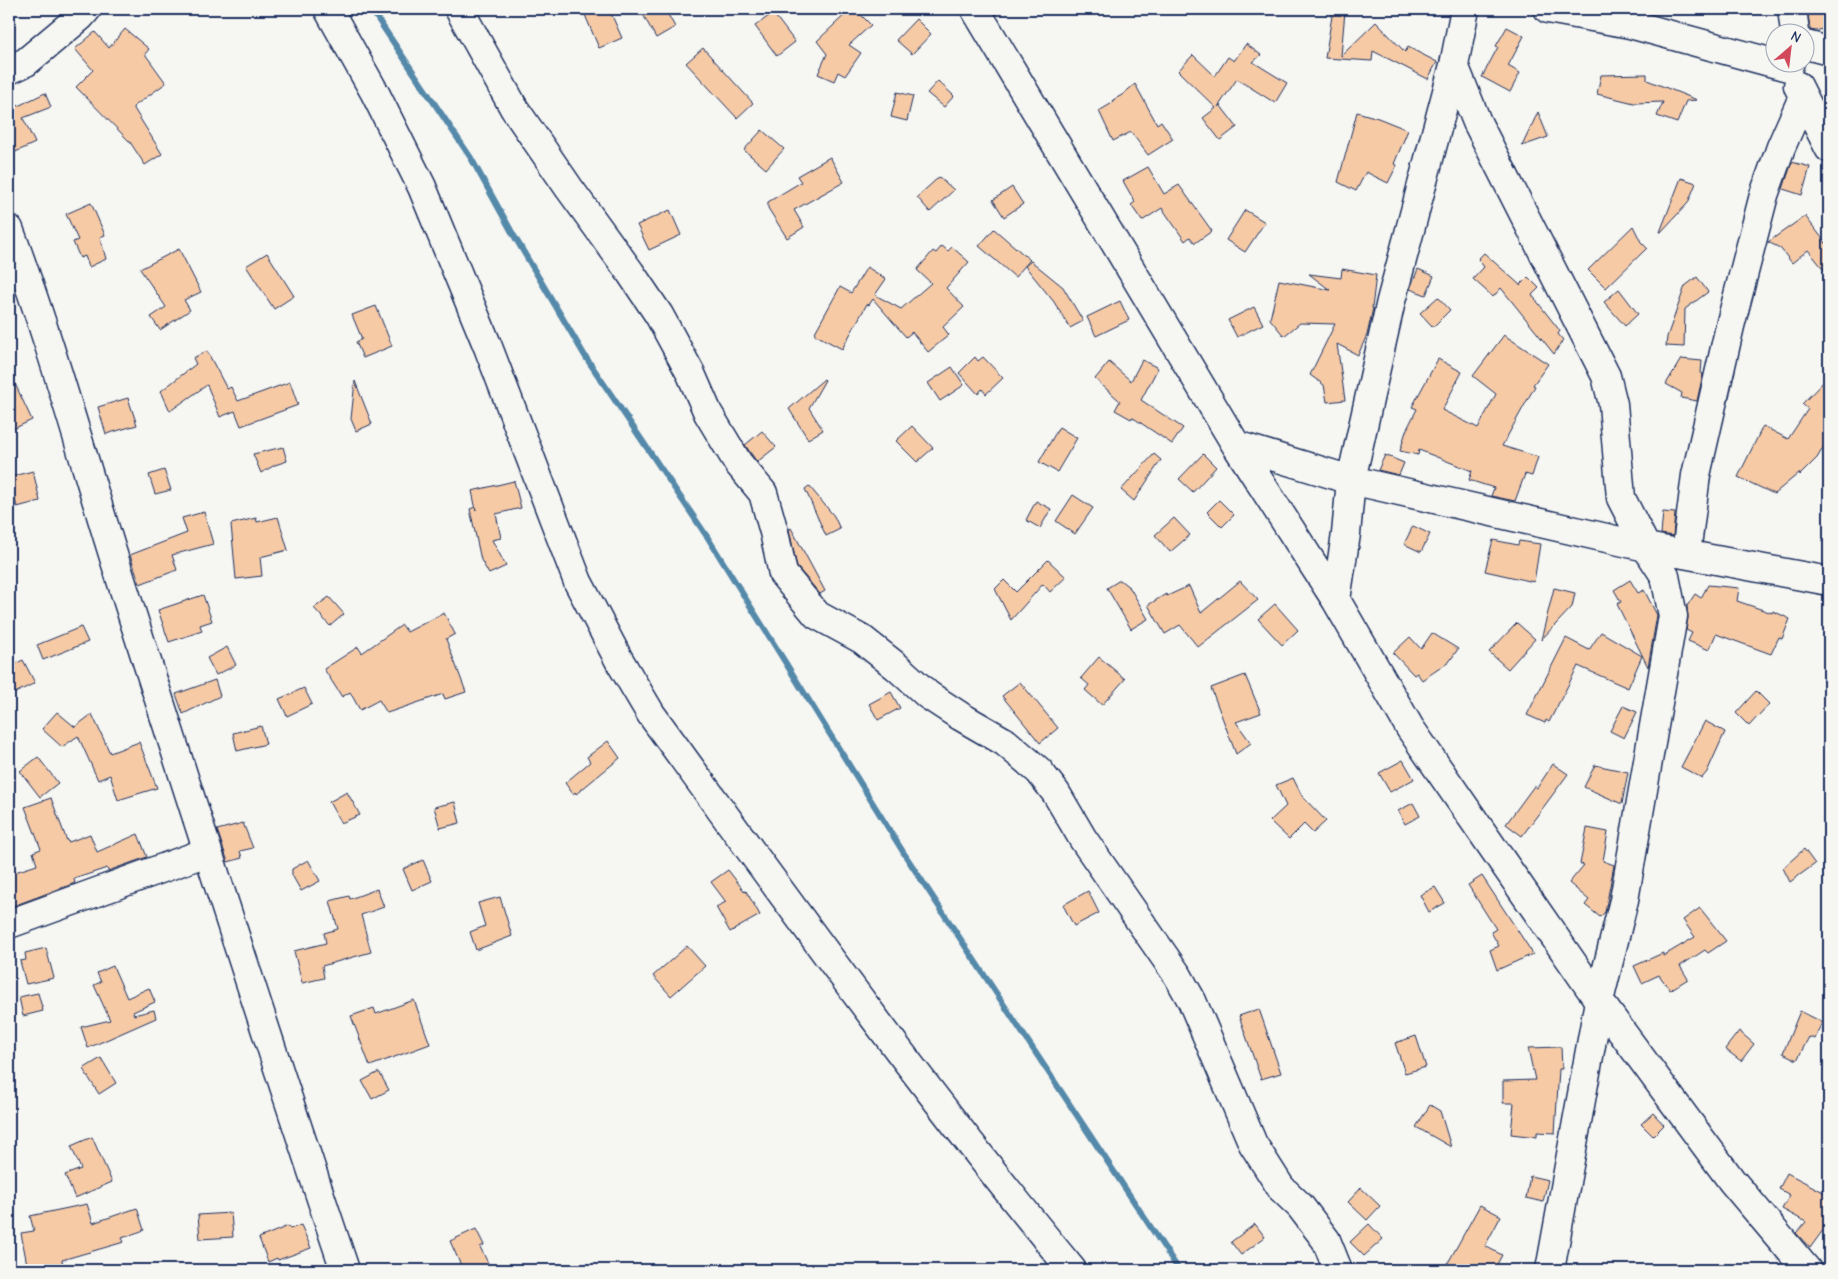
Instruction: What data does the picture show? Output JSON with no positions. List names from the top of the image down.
{
  "north": "top right"
}
